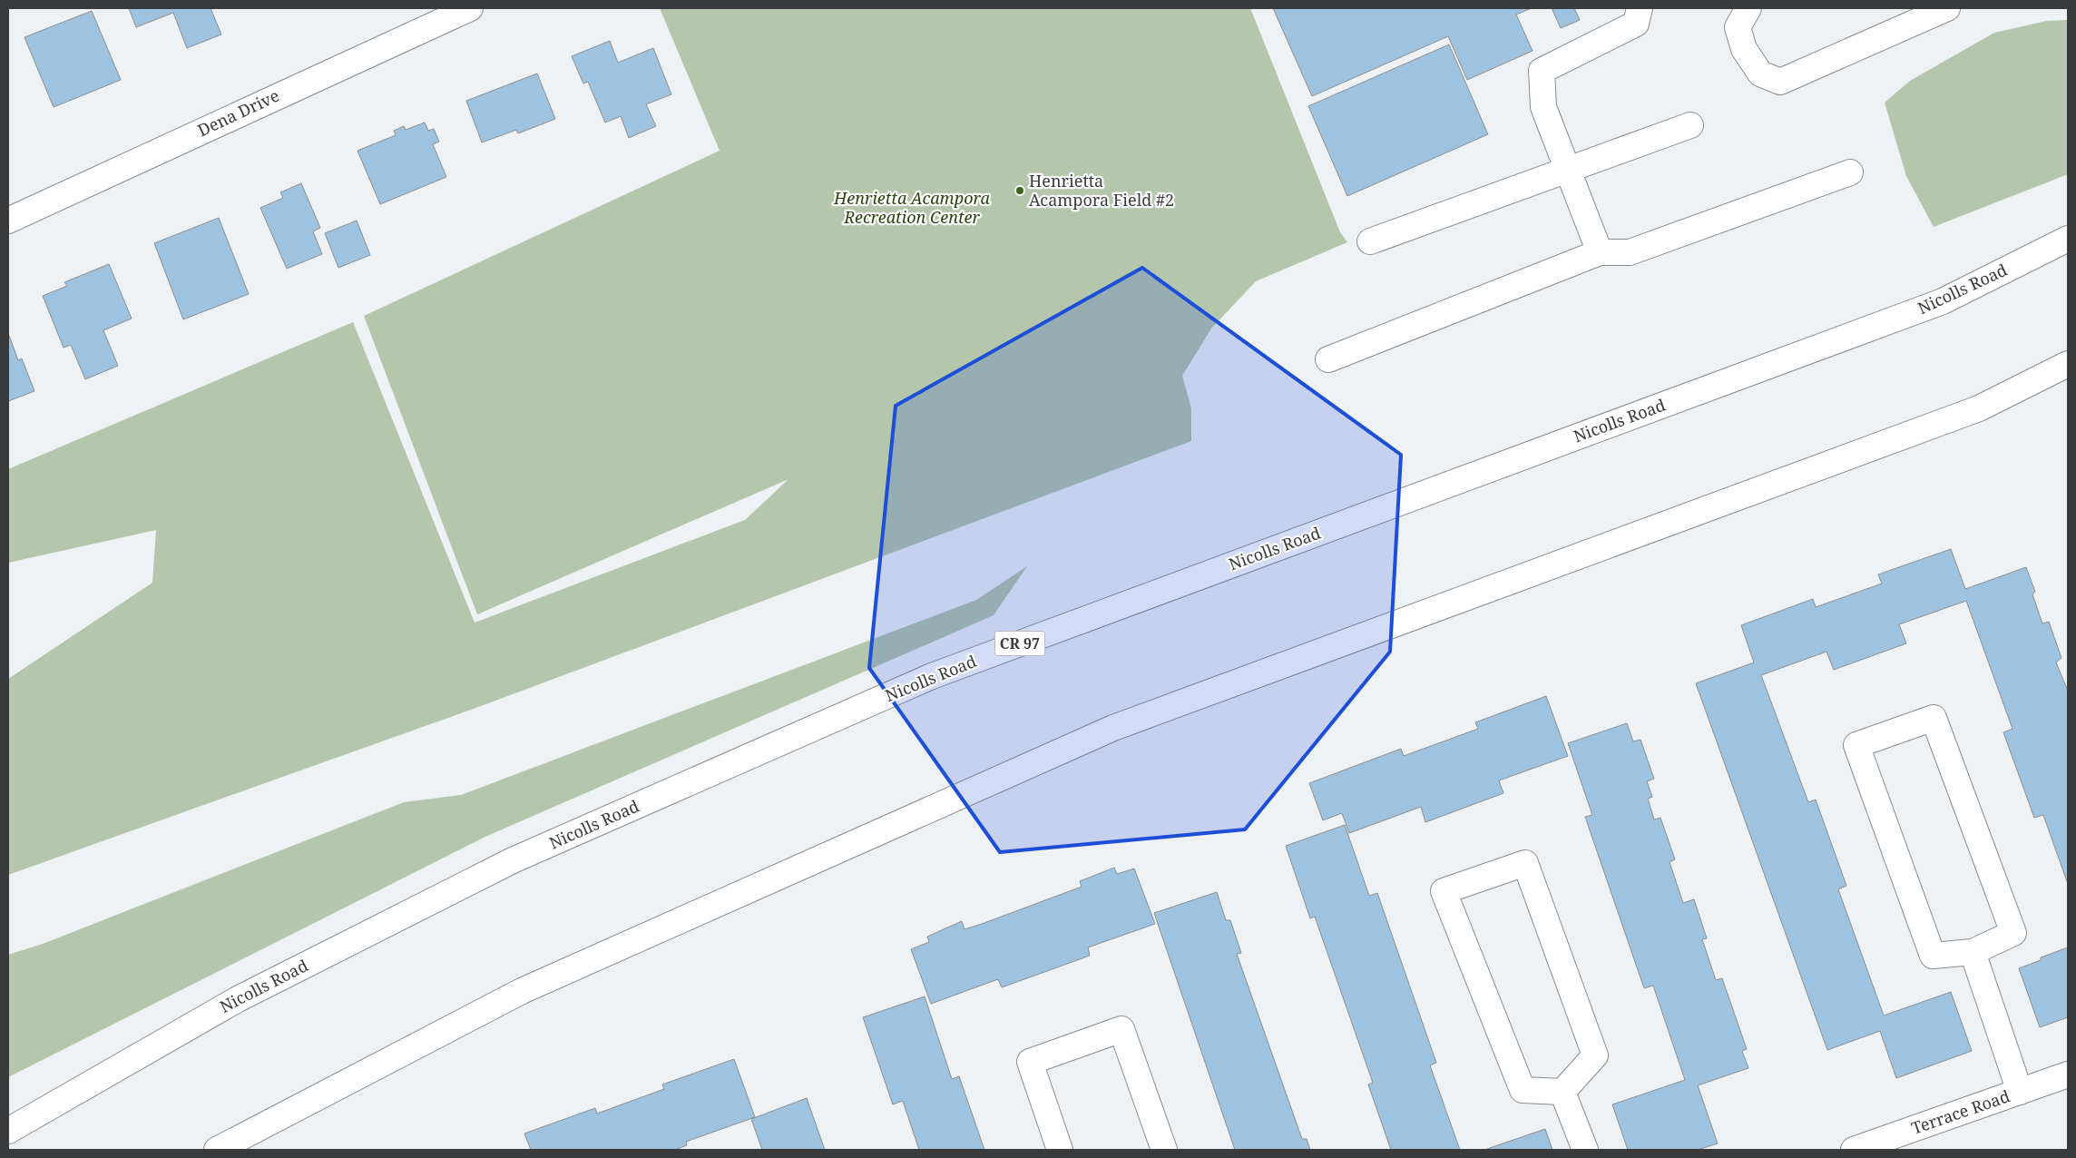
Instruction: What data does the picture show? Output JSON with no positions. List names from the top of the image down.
{
  "streets": {
    "main road": [
      "Dena Drive",
      "Nicolls Road",
      "CR 97",
      "Terrace Road"
    ]
  },
  "parks": ["Henrietta Acampora Recreation Center"],
  "places": ["Henrietta Acampora Field #2"]
}
